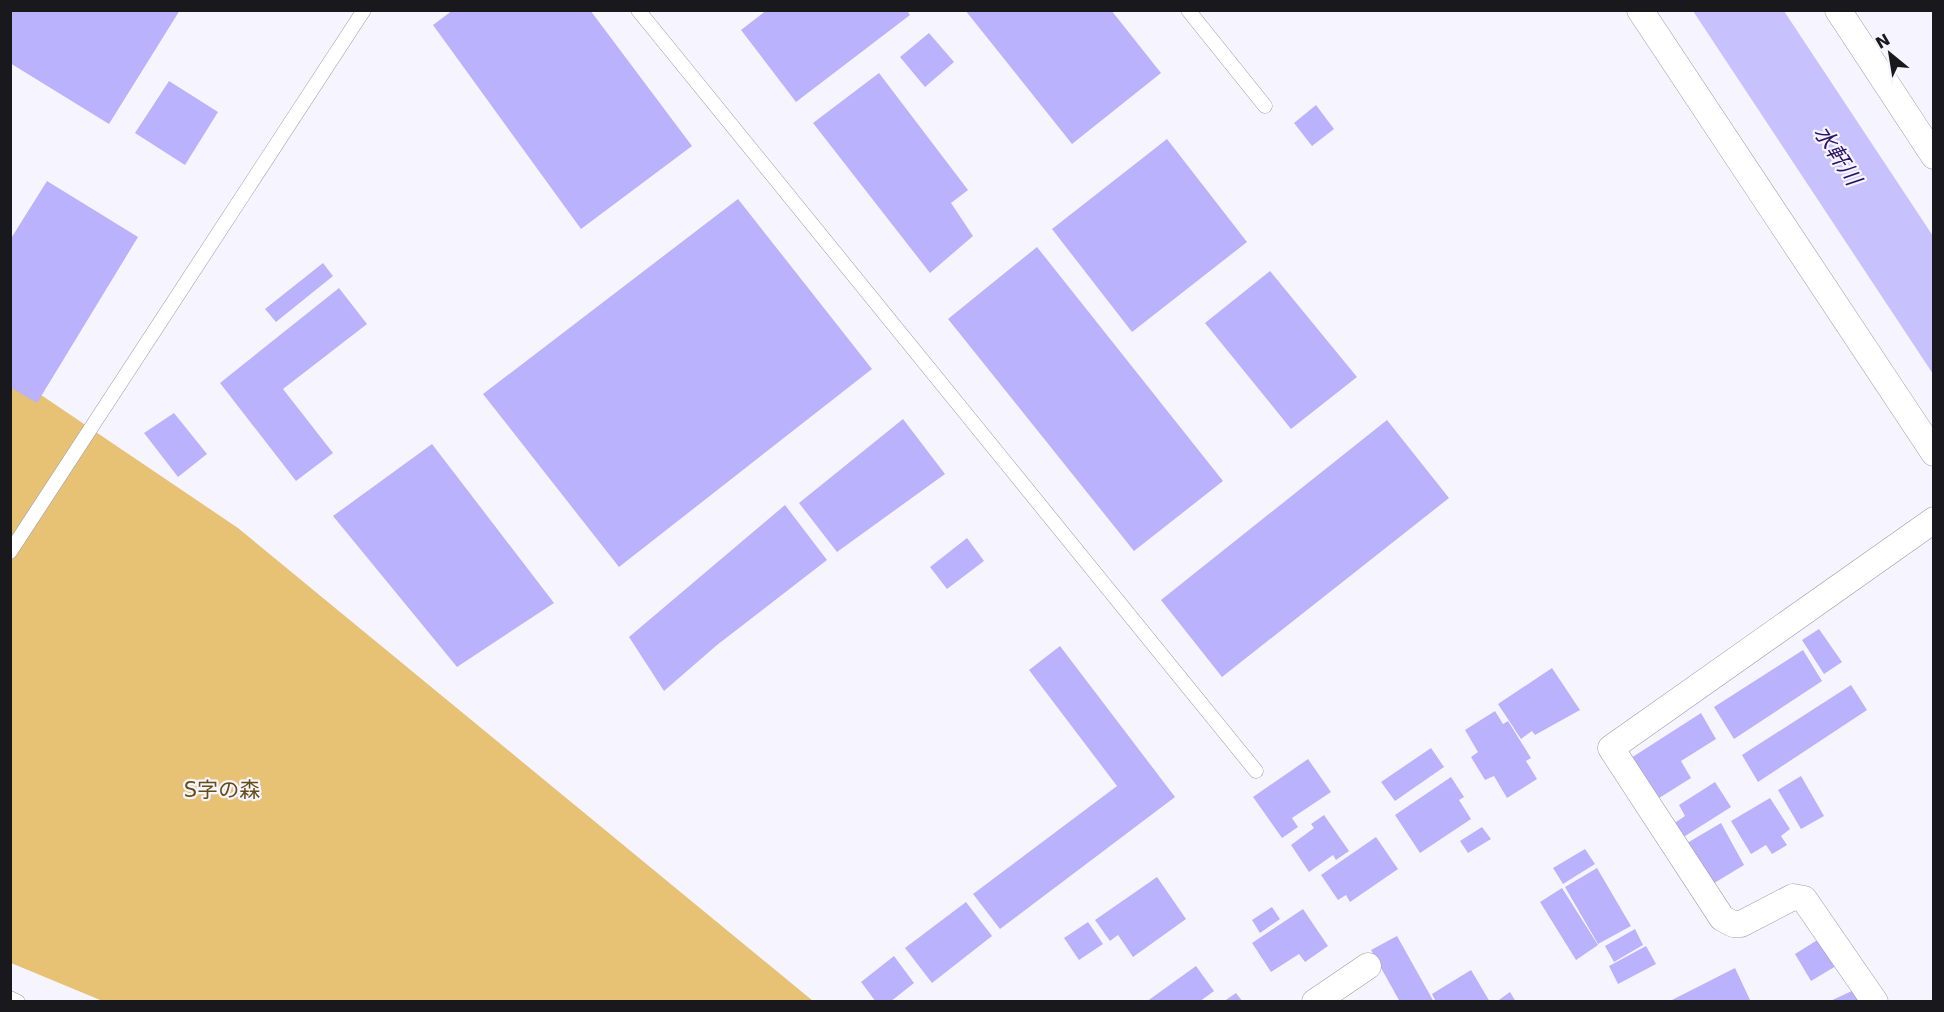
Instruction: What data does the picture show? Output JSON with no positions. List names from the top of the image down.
{
  "water": ["水軒川"],
  "parks": ["S字の森"],
  "north": "top left"
}
